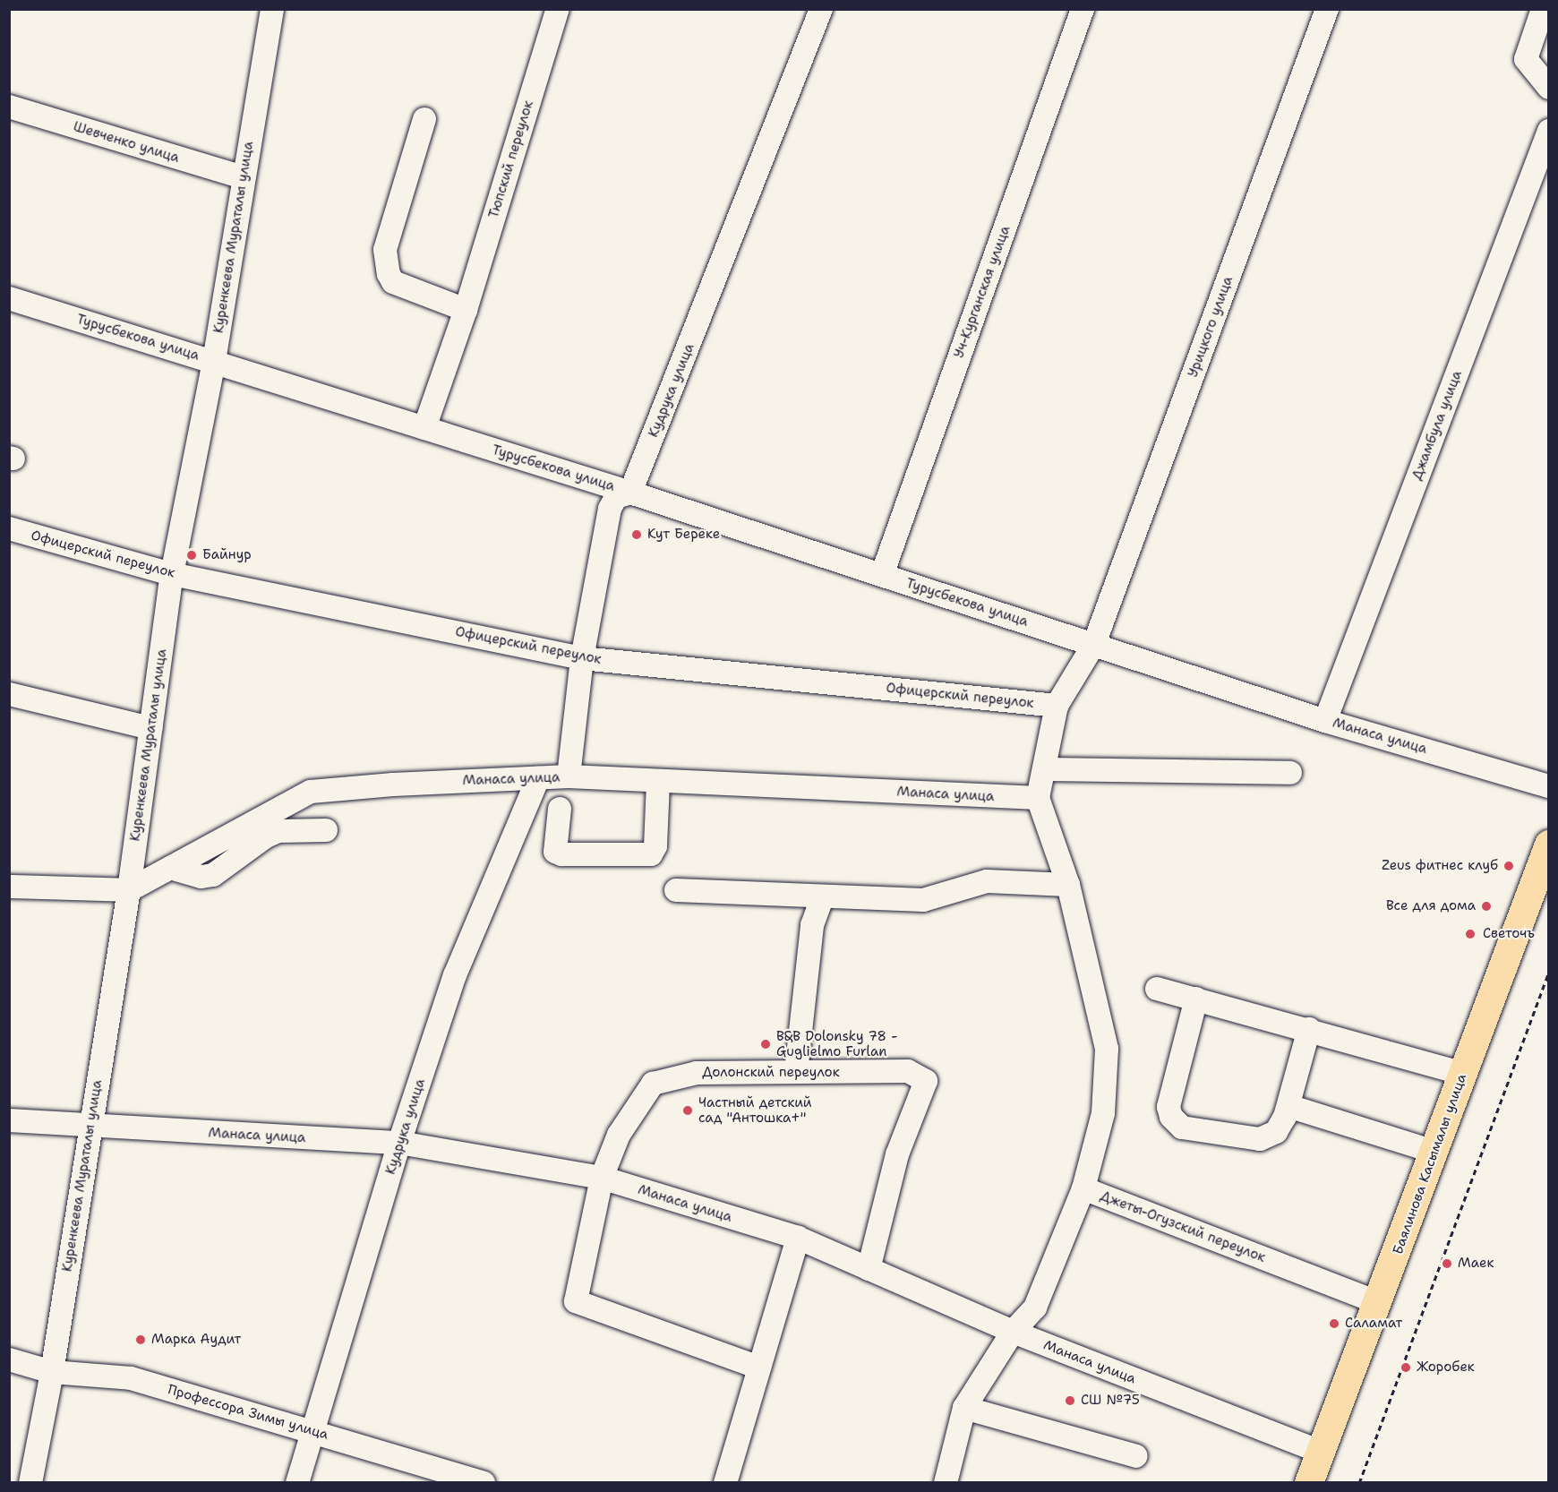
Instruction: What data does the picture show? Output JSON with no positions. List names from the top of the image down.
{
  "streets": {
    "main road": ["Баялинова Касымалы улица"],
    "street": [
      "Шевченко улица",
      "Тюпский переулок",
      "Куренкеева Мураталы улица",
      "Уч-Курганская улица",
      "Урицкого улица",
      "Турусбекова улица",
      "Кудрука улица",
      "Джамбула улица",
      "Офицерский переулок",
      "Манаса улица",
      "Долонский переулок",
      "Джеты-Огузский переулок",
      "Профессора Зимы улица"
    ]
  },
  "crossings": [
    ["Шевченко улица", "Куренкеева Мураталы улица"],
    ["Тюпский переулок", "Турусбекова улица"],
    ["Куренкеева Мураталы улица", "Турусбекова улица"],
    ["Куренкеева Мураталы улица", "Офицерский переулок"],
    ["Куренкеева Мураталы улица", "Манаса улица"],
    ["Куренкеева Мураталы улица", "Профессора Зимы улица"],
    ["Уч-Курганская улица", "Турусбекова улица"],
    ["Урицкого улица", "Турусбекова улица"],
    ["Урицкого улица", "Манаса улица"],
    ["Турусбекова улица", "Кудрука улица"],
    ["Турусбекова улица", "Манаса улица"],
    ["Кудрука улица", "Манаса улица"],
    ["Кудрука улица", "Профессора Зимы улица"],
    ["Джамбула улица", "Манаса улица"],
    ["Манаса улица", "Долонский переулок"],
    ["Манаса улица", "Баялинова Касымалы улица"],
    ["Манаса улица", "Джеты-Огузский переулок"],
    ["Баялинова Касымалы улица", "Джеты-Огузский переулок"]
  ],
  "places": [
    "Кут Береке",
    "Байнур",
    "Zeus фитнес клуб",
    "Все для дома",
    "Светочъ",
    "B&B Dolonsky 78 - Guglielmo Furlan",
    "Частный детский сад \"Антошка+\"",
    "Маек",
    "Саламат",
    "Марка Аудит",
    "Жоробек",
    "СШ №75"
  ]
}
